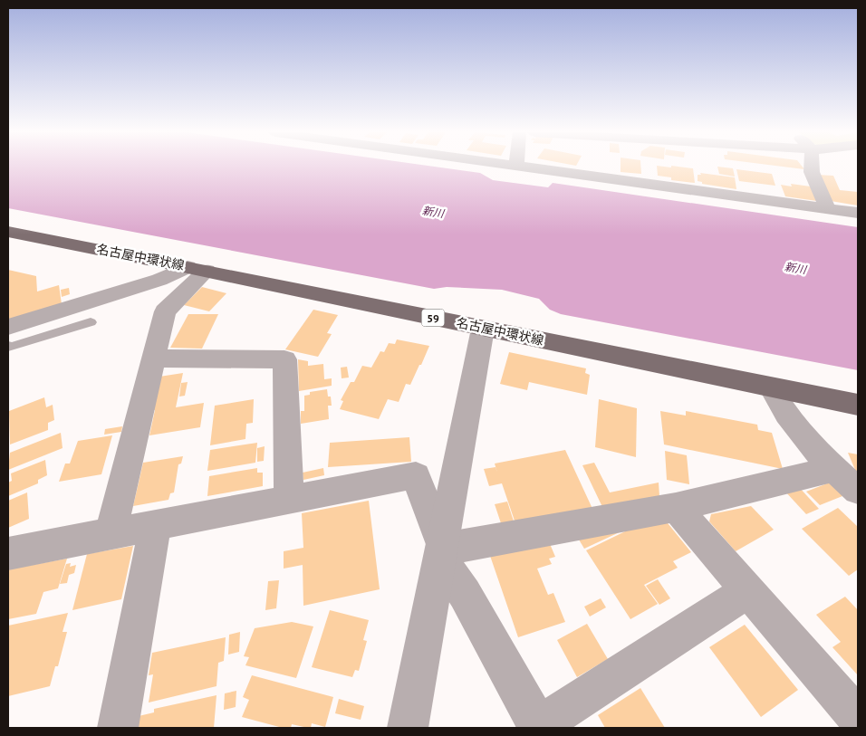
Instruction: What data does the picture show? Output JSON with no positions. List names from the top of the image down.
{
  "streets": {
    "main road": ["名古屋中環状線", "59"]
  },
  "water": ["新川"]
}
